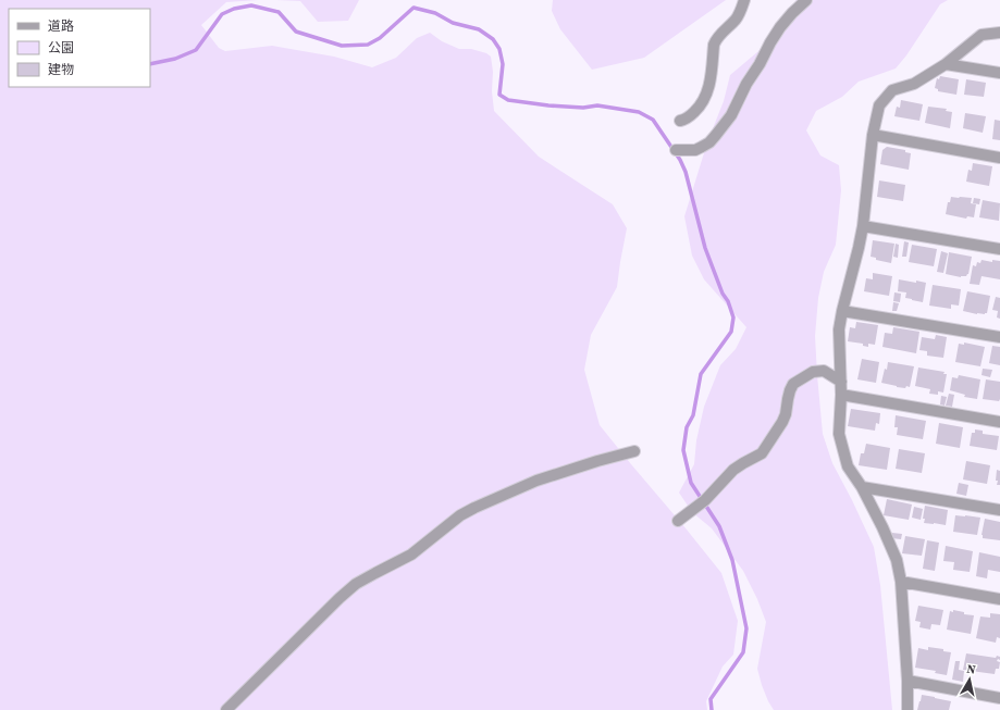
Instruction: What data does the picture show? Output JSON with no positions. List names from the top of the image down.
{
  "legend": ["道路", "公園", "建物"],
  "north": "top"
}
